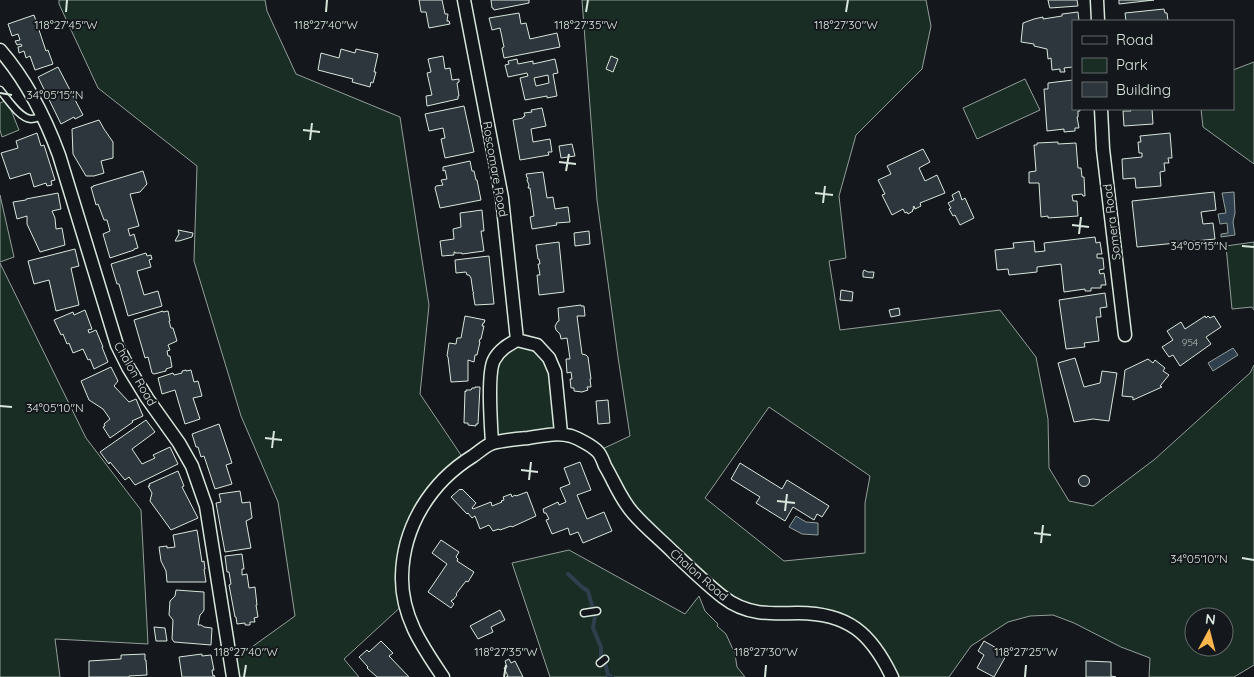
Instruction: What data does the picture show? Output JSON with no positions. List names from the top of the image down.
{
  "streets": {
    "street": ["Roscomare Road", "Somera Road", "Chalon Road"]
  },
  "house_numbers": ["954"],
  "legend": ["Road", "Park", "Building"],
  "north": "top",
  "coordinates": [
    "118°27'45\"W",
    "118°27'40\"W",
    "118°27'35\"W",
    "118°27'30\"W",
    "34°05'15\"N",
    "34°05'10\"N",
    "118°27'25\"W"
  ]
}
